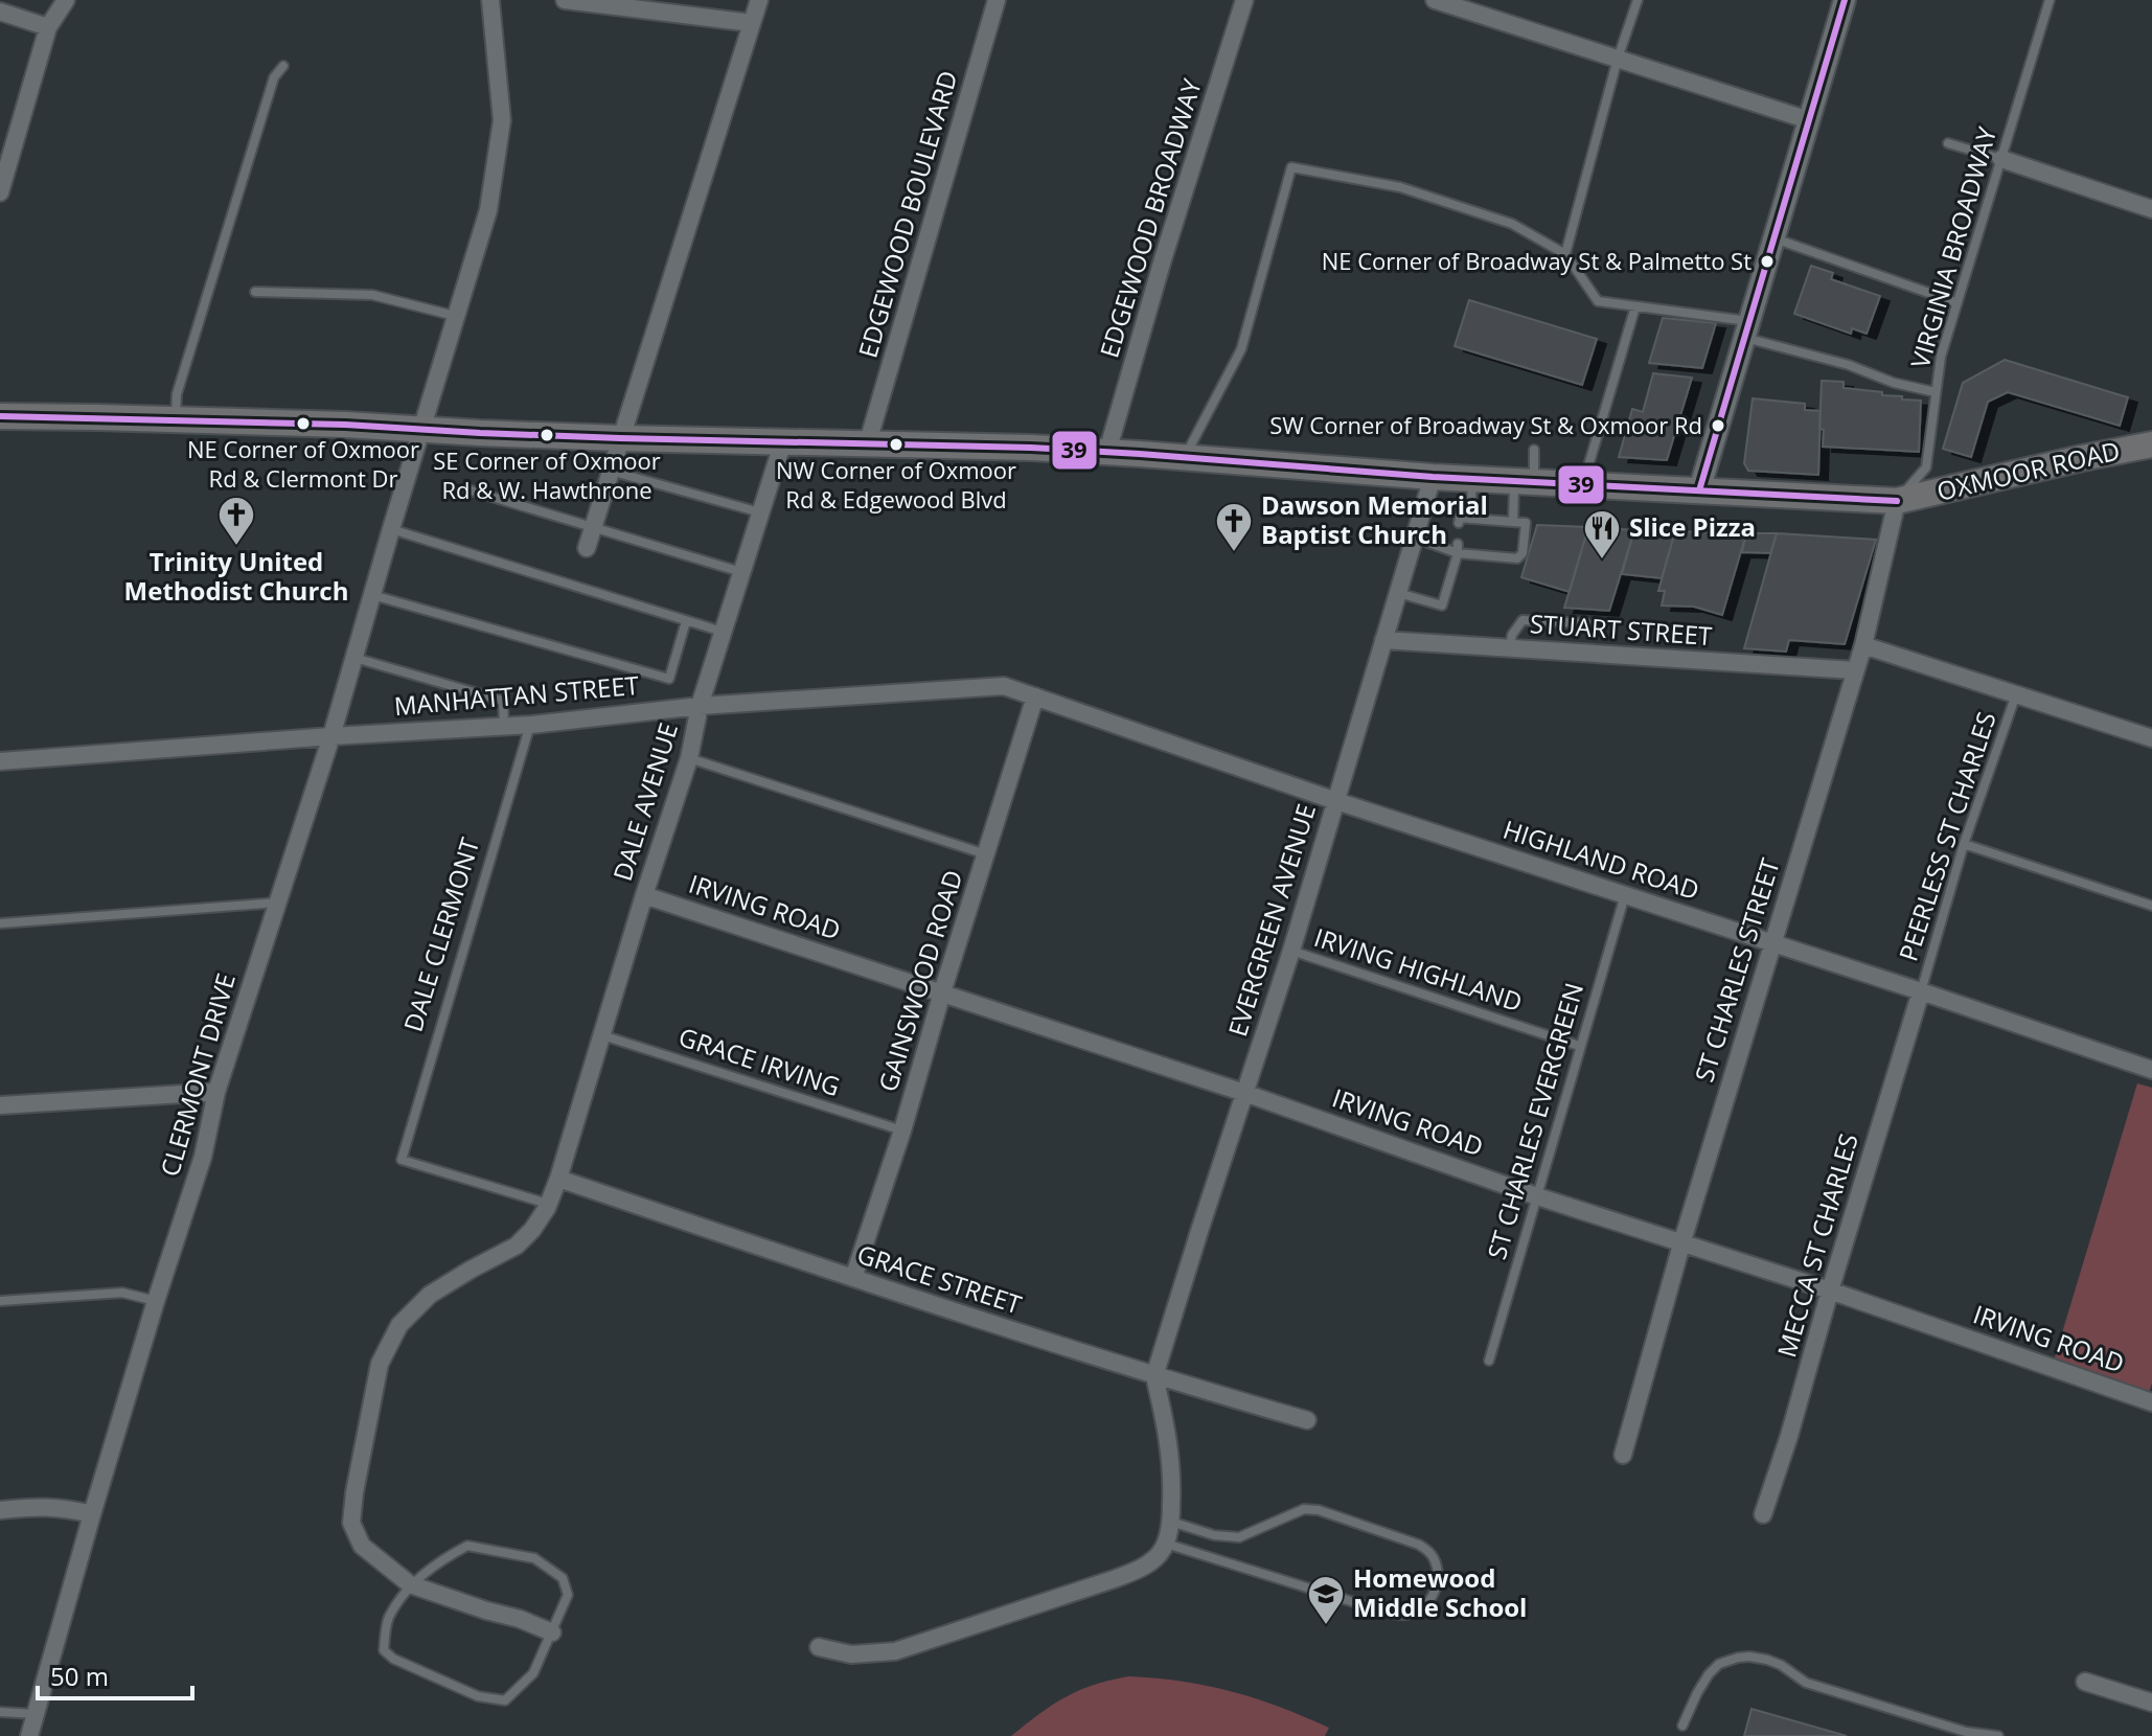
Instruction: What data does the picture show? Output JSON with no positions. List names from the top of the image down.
{
  "streets": {
    "main road": ["OXMOOR ROAD"],
    "street": [
      "EDGEWOOD BOULEVARD",
      "EDGEWOOD BROADWAY",
      "STUART STREET",
      "MANHATTAN STREET",
      "DALE AVENUE",
      "HIGHLAND ROAD",
      "IRVING ROAD",
      "EVERGREEN AVENUE",
      "ST CHARLES STREET",
      "GAINSWOOD ROAD",
      "CLERMONT DRIVE",
      "MECCA ST CHARLES",
      "GRACE STREET"
    ],
    "lane": [
      "VIRGINIA BROADWAY",
      "PEERLESS ST CHARLES",
      "DALE CLERMONT",
      "IRVING HIGHLAND",
      "GRACE IRVING",
      "ST CHARLES EVERGREEN"
    ]
  },
  "crossings": [
    ["EDGEWOOD BOULEVARD", "OXMOOR ROAD"],
    ["EDGEWOOD BROADWAY", "OXMOOR ROAD"],
    ["VIRGINIA BROADWAY", "OXMOOR ROAD"],
    ["VIRGINIA BROADWAY", "ST CHARLES STREET"],
    ["OXMOOR ROAD", "DALE AVENUE"],
    ["OXMOOR ROAD", "EVERGREEN AVENUE"],
    ["OXMOOR ROAD", "ST CHARLES STREET"],
    ["OXMOOR ROAD", "CLERMONT DRIVE"],
    ["STUART STREET", "EVERGREEN AVENUE"],
    ["STUART STREET", "ST CHARLES STREET"],
    ["MANHATTAN STREET", "DALE AVENUE"],
    ["MANHATTAN STREET", "HIGHLAND ROAD"],
    ["MANHATTAN STREET", "DALE CLERMONT"],
    ["MANHATTAN STREET", "GAINSWOOD ROAD"],
    ["MANHATTAN STREET", "CLERMONT DRIVE"],
    ["DALE AVENUE", "IRVING ROAD"],
    ["DALE AVENUE", "DALE CLERMONT"],
    ["DALE AVENUE", "GRACE IRVING"],
    ["DALE AVENUE", "GRACE STREET"],
    ["PEERLESS ST CHARLES", "HIGHLAND ROAD"],
    ["PEERLESS ST CHARLES", "MECCA ST CHARLES"],
    ["HIGHLAND ROAD", "EVERGREEN AVENUE"],
    ["HIGHLAND ROAD", "ST CHARLES STREET"],
    ["HIGHLAND ROAD", "GAINSWOOD ROAD"],
    ["HIGHLAND ROAD", "ST CHARLES EVERGREEN"],
    ["HIGHLAND ROAD", "MECCA ST CHARLES"],
    ["IRVING ROAD", "EVERGREEN AVENUE"],
    ["IRVING ROAD", "ST CHARLES STREET"],
    ["IRVING ROAD", "GAINSWOOD ROAD"],
    ["IRVING ROAD", "ST CHARLES EVERGREEN"],
    ["IRVING ROAD", "MECCA ST CHARLES"],
    ["EVERGREEN AVENUE", "IRVING HIGHLAND"],
    ["EVERGREEN AVENUE", "GRACE STREET"],
    ["IRVING HIGHLAND", "ST CHARLES EVERGREEN"],
    ["GAINSWOOD ROAD", "GRACE IRVING"],
    ["GAINSWOOD ROAD", "GRACE STREET"]
  ],
  "places": {
    "other": [
      "NE Corner of Broadway St & Palmetto St",
      "NE Corner of Oxmoor Rd & Clermont Dr",
      "SW Corner of Broadway St & Oxmoor Rd",
      "SE Corner of Oxmoor Rd & W. Hawthrone",
      "NW Corner of Oxmoor Rd & Edgewood Blvd"
    ],
    "church": ["Trinity United Methodist Church", "Dawson Memorial Baptist Church"],
    "restaurant": ["Slice Pizza"],
    "school or university": ["Homewood Middle School"]
  },
  "lines": ["transit line 39"],
  "scale_bar": "50 m"
}
